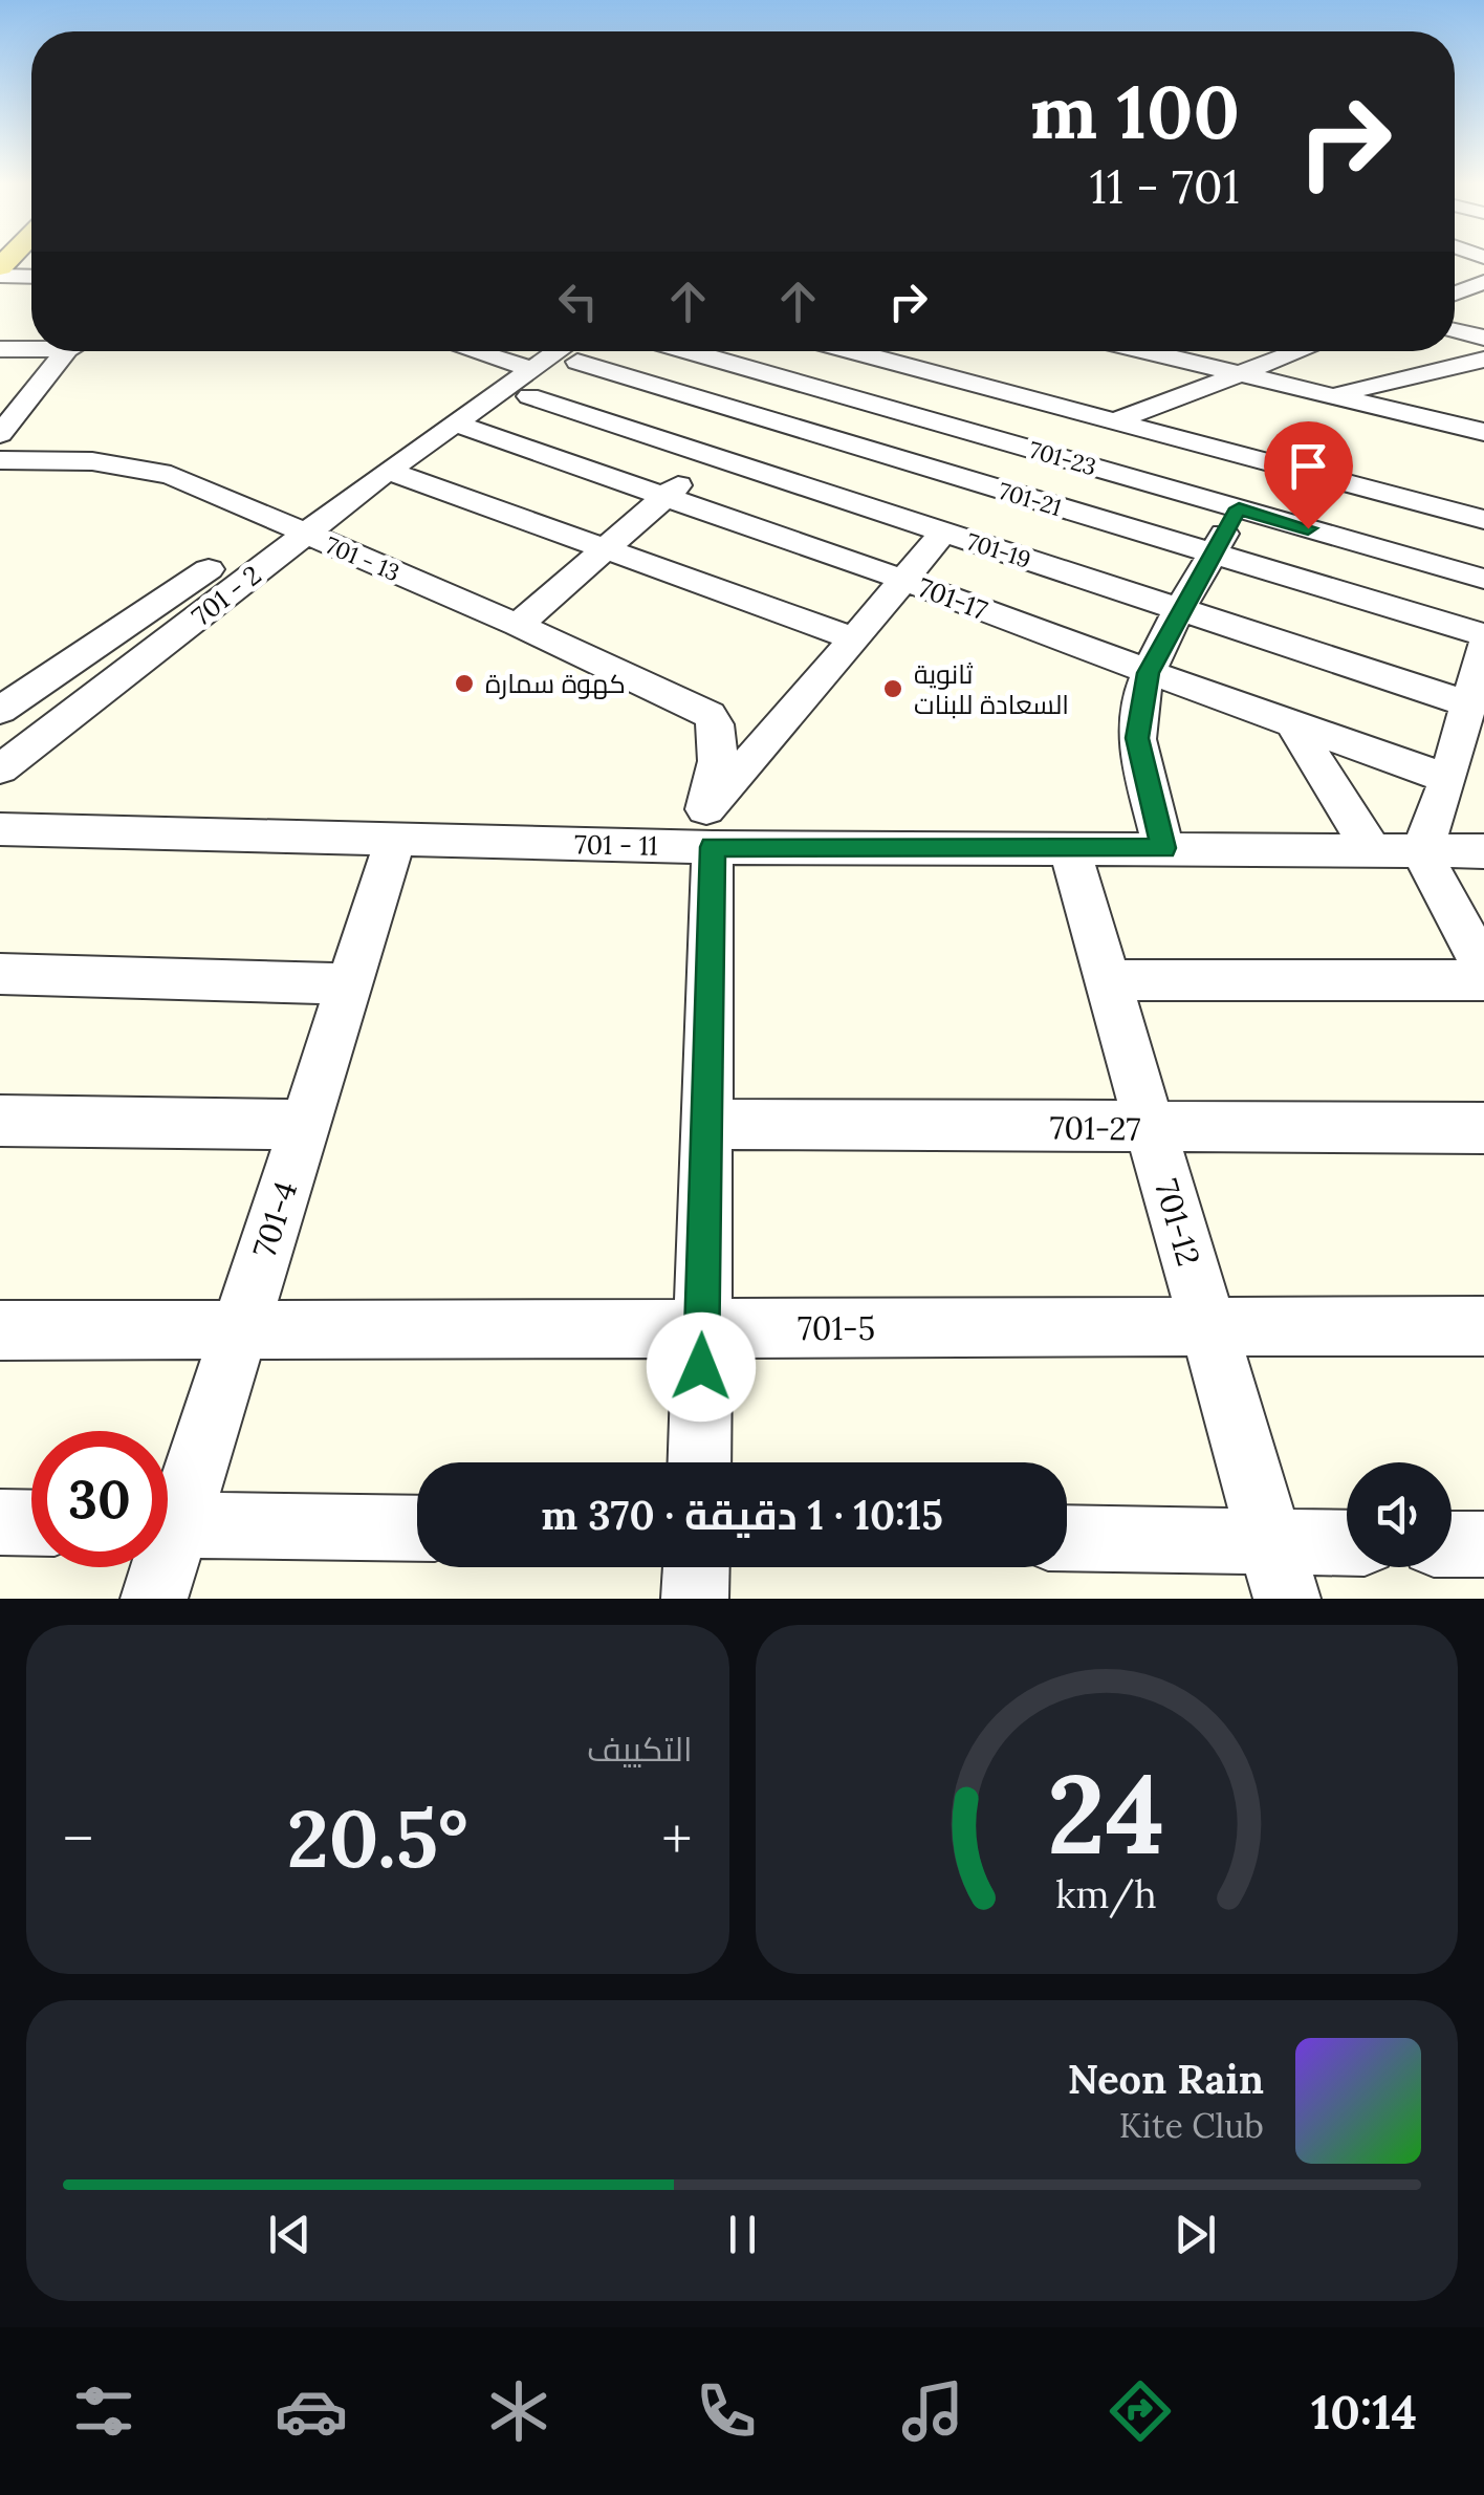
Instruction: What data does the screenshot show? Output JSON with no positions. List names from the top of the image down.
{
  "streets": {
    "street": [
      "701-23",
      "701-21",
      "701-19",
      "701 - 13",
      "701 - 2",
      "701-17",
      "701 - 11",
      "701-27",
      "701-4",
      "701-12",
      "701-5"
    ]
  },
  "crossings": [
    ["701-21", "701-19"],
    ["701-19", "701 - 2"],
    ["701 - 13", "701 - 2"],
    ["701 - 13", "701 - 11"],
    ["701 - 2", "701-17"],
    ["701 - 11", "701-4"],
    ["701 - 11", "701-12"],
    ["701-27", "701-12"],
    ["701-4", "701-5"],
    ["701-12", "701-5"]
  ],
  "places": ["كهوة سمارة", "ثانوية السعادة للبنات"],
  "page": {
    "turn": ["100 m", "701 - 11"],
    "limit": "30",
    "trip": "10:15 · 1 دقيقة · 370 m",
    "tile": "التكييف",
    "heat": ["−", "20.5°", "+"],
    "song": ["Neon Rain", "Kite Club"],
    "tabs": "10:14",
    "gauge": ["24", "km/h"]
  }
}
